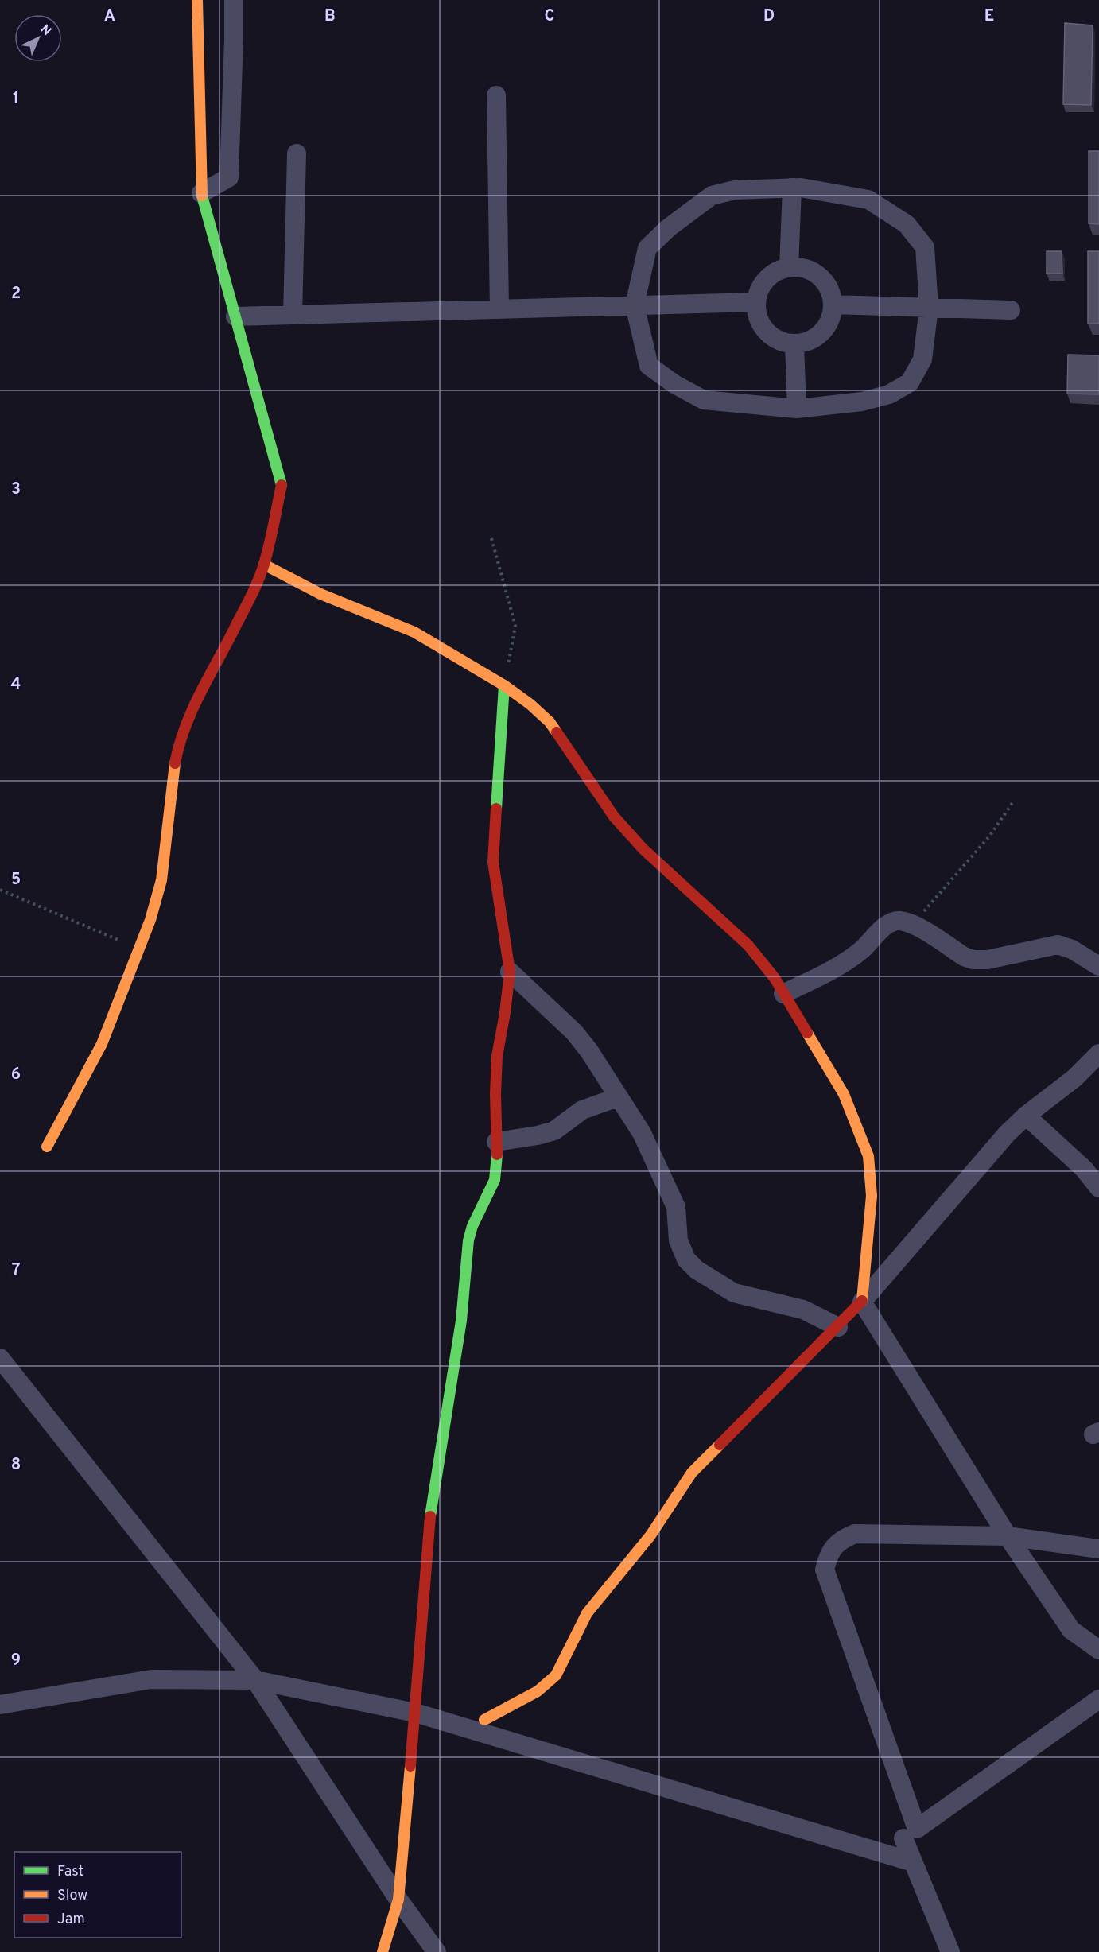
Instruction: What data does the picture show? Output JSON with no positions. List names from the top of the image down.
{
  "legend": ["Fast", "Slow", "Jam"],
  "north": "top right",
  "grid": {
    "columns": [
      "A",
      "B",
      "C",
      "D",
      "E"
    ],
    "rows": [
      "1",
      "2",
      "3",
      "4",
      "5",
      "6",
      "7",
      "8",
      "9"
    ]
  }
}
